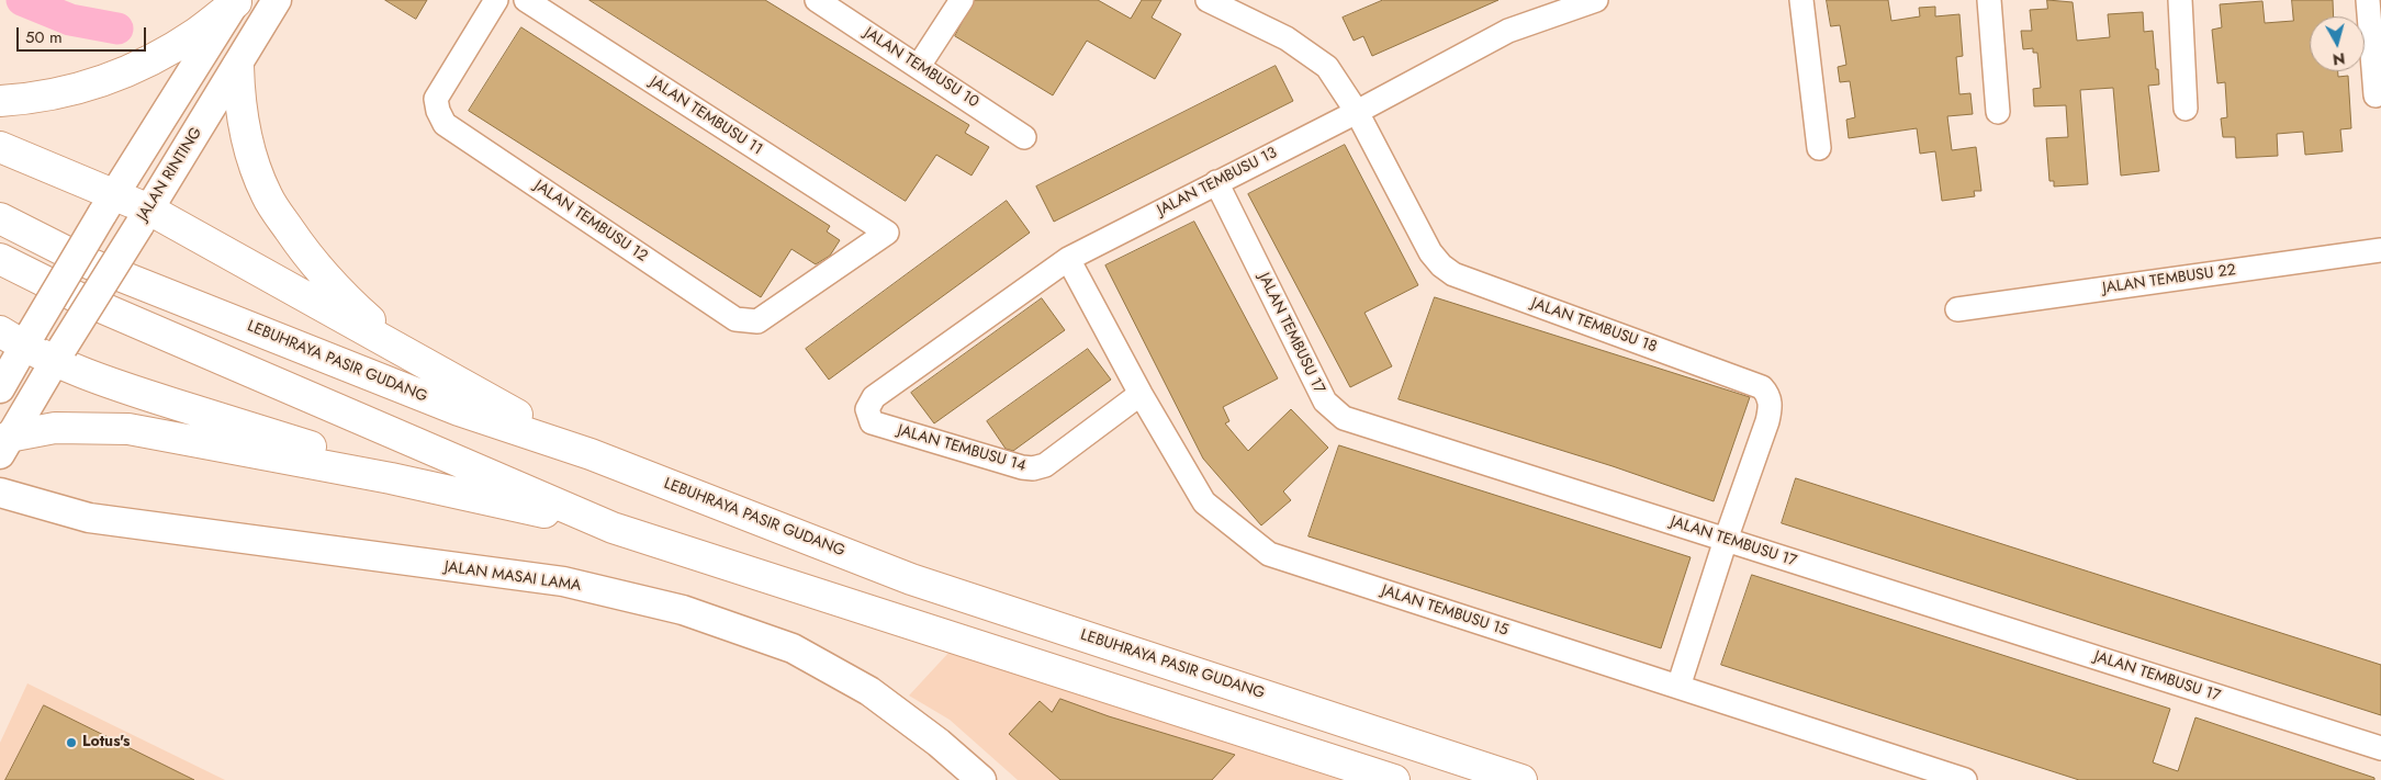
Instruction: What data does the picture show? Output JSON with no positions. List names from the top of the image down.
{
  "streets": {
    "highway": ["LEBUHRAYA PASIR GUDANG"],
    "main road": ["JALAN RINTING", "JALAN MASAI LAMA"],
    "street": [
      "JALAN TEMBUSU 10",
      "JALAN TEMBUSU 11",
      "JALAN TEMBUSU 13",
      "JALAN TEMBUSU 12",
      "JALAN TEMBUSU 22",
      "JALAN TEMBUSU 18",
      "JALAN TEMBUSU 17",
      "JALAN TEMBUSU 14",
      "JALAN TEMBUSU 15"
    ]
  },
  "crossings": [
    ["JALAN TEMBUSU 11", "JALAN TEMBUSU 12"],
    ["JALAN TEMBUSU 13", "JALAN TEMBUSU 18"],
    ["JALAN TEMBUSU 13", "JALAN TEMBUSU 17"],
    ["JALAN TEMBUSU 13", "JALAN TEMBUSU 14"],
    ["JALAN TEMBUSU 13", "JALAN TEMBUSU 15"],
    ["JALAN TEMBUSU 18", "JALAN TEMBUSU 17"],
    ["JALAN TEMBUSU 14", "JALAN TEMBUSU 15"]
  ],
  "places": ["Lotus's"],
  "scale_bar": "50 m",
  "north": "bottom"
}
